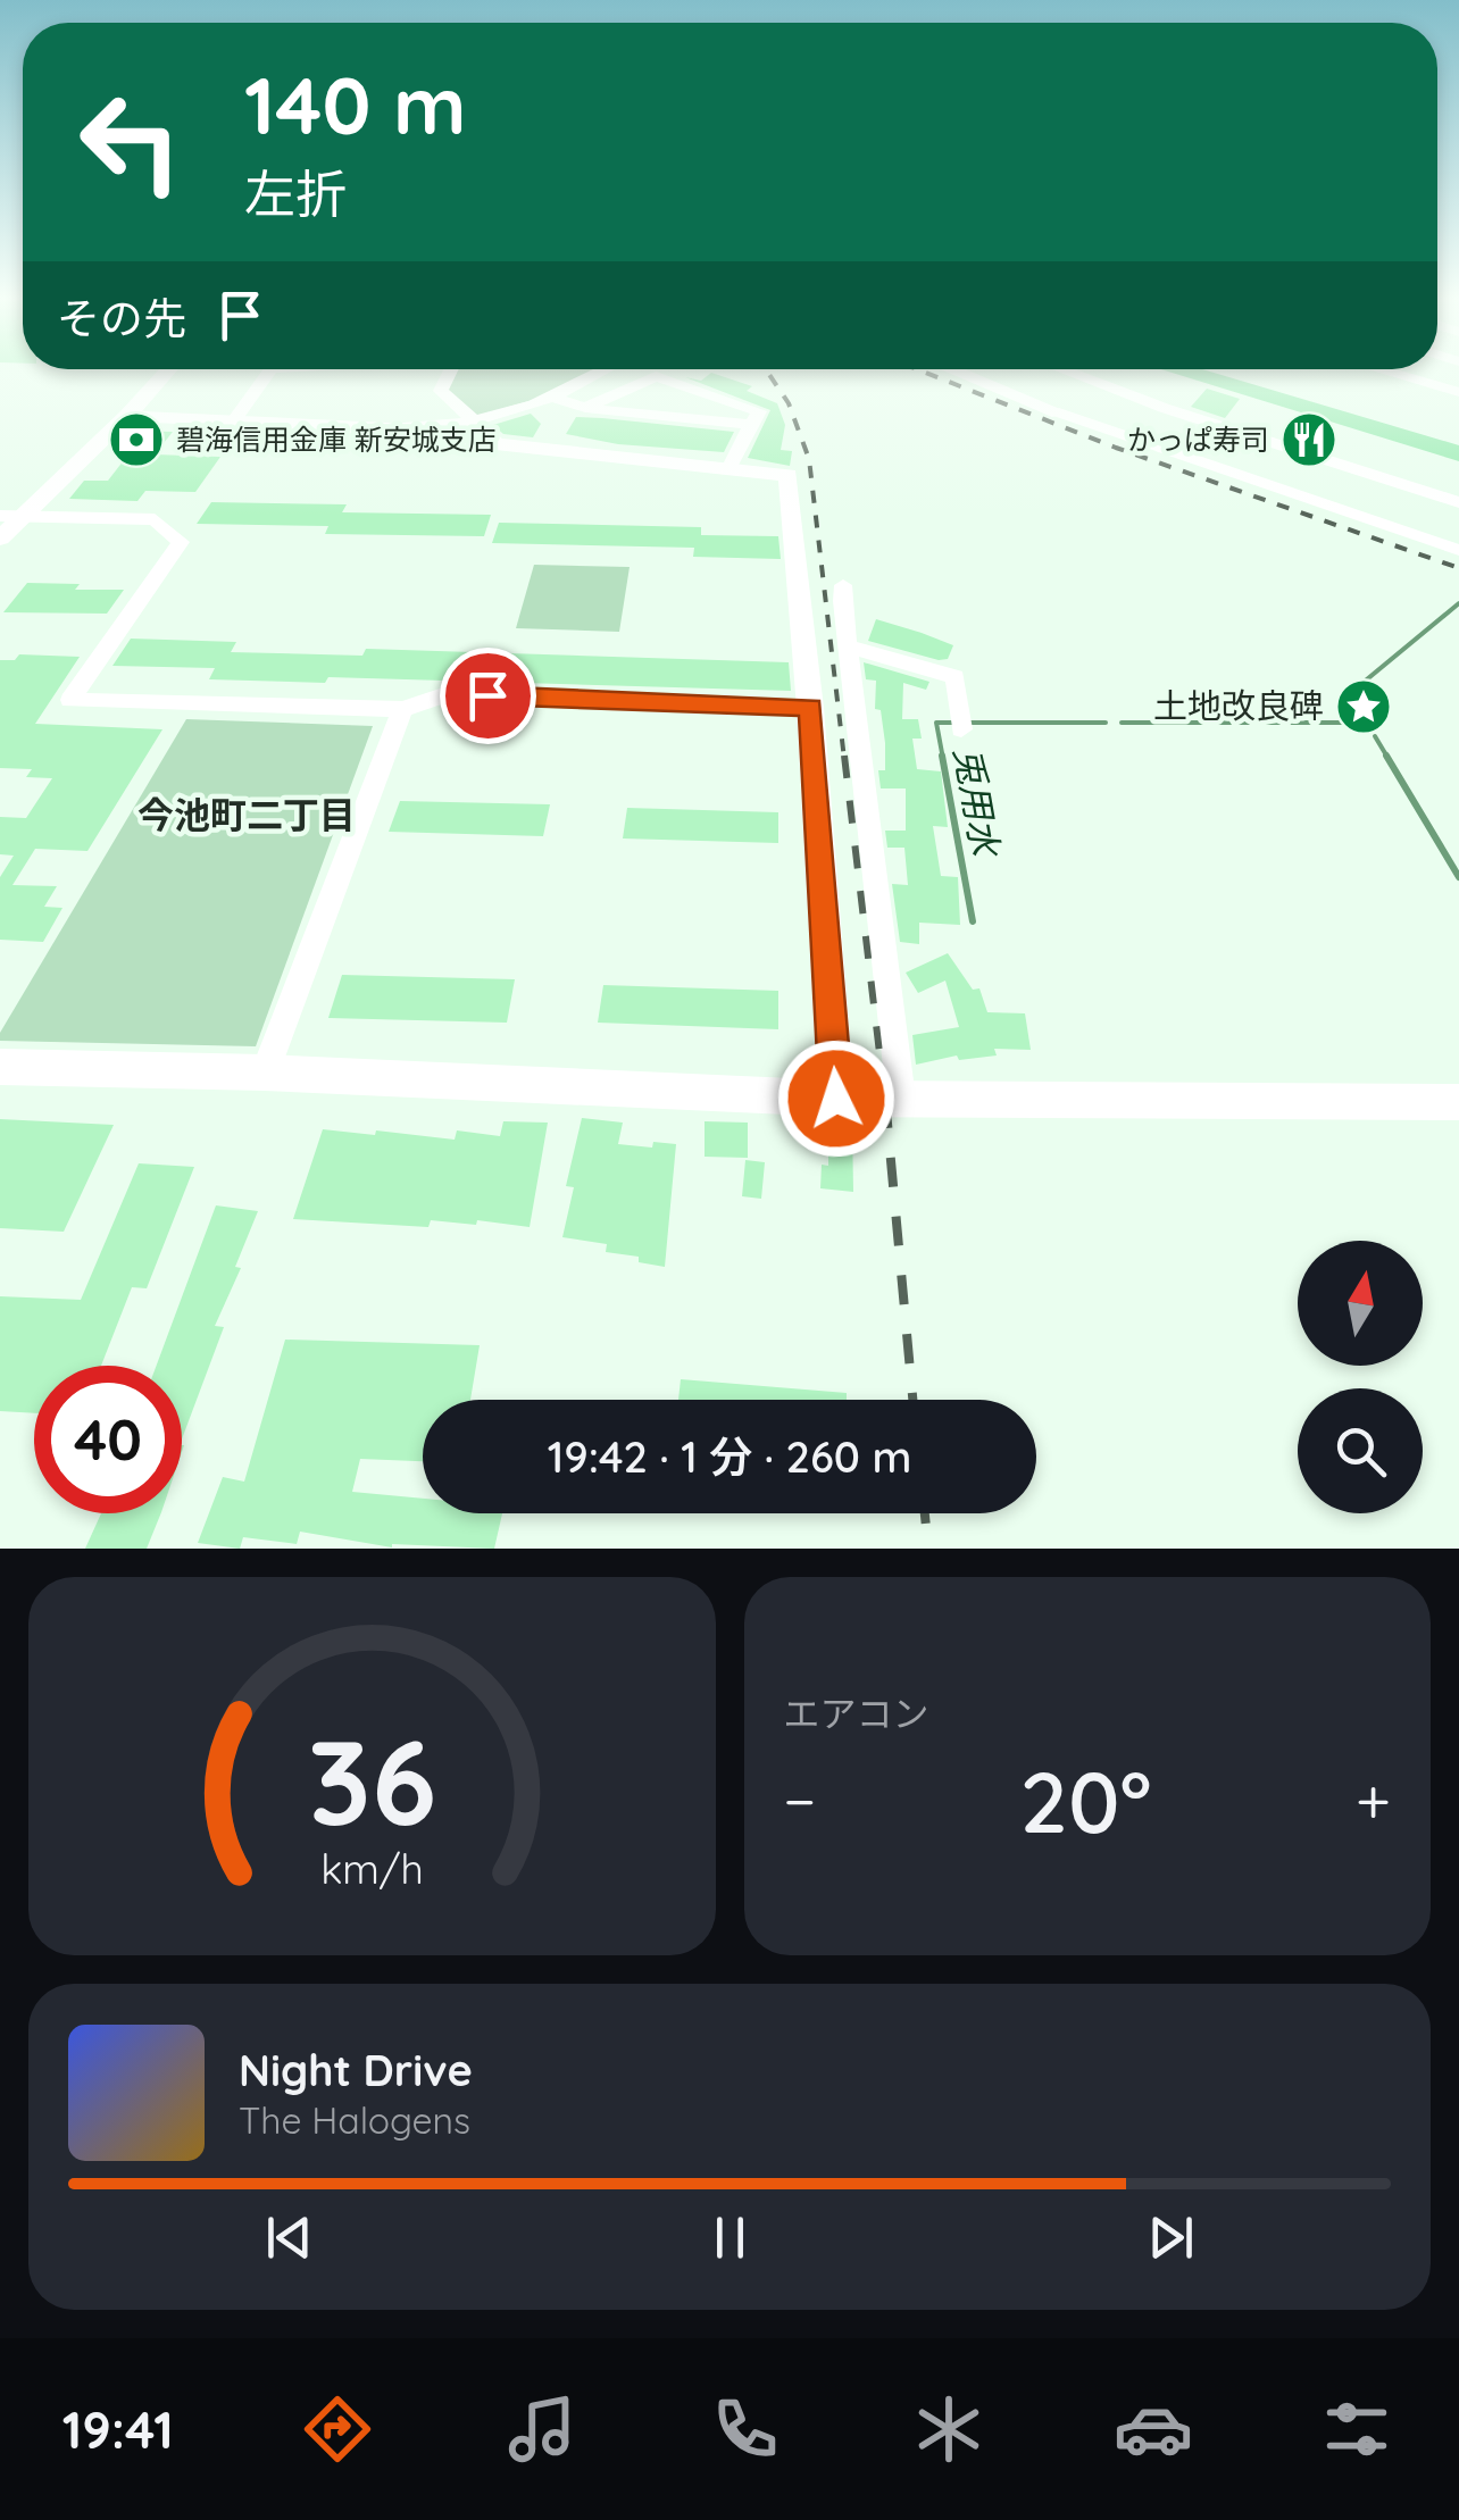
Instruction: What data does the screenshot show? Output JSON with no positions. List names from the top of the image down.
{
  "districts": ["今池町二丁目"],
  "water": ["兎用水"],
  "places": {
    "bank": ["碧海信用金庫 新安城支店"],
    "restaurant": ["かっぱ寿司"],
    "place": ["土地改良碑"]
  },
  "north": "top",
  "page": {
    "turn": ["140 m", "左折"],
    "then": "その先",
    "limit": "40",
    "trip": "19:42 · 1 分 · 260 m",
    "tile": "エアコン",
    "heat": ["−", "20°", "+"],
    "song": ["Night Drive", "The Halogens"],
    "tabs": "19:41",
    "gauge": ["36", "km/h"]
  }
}
